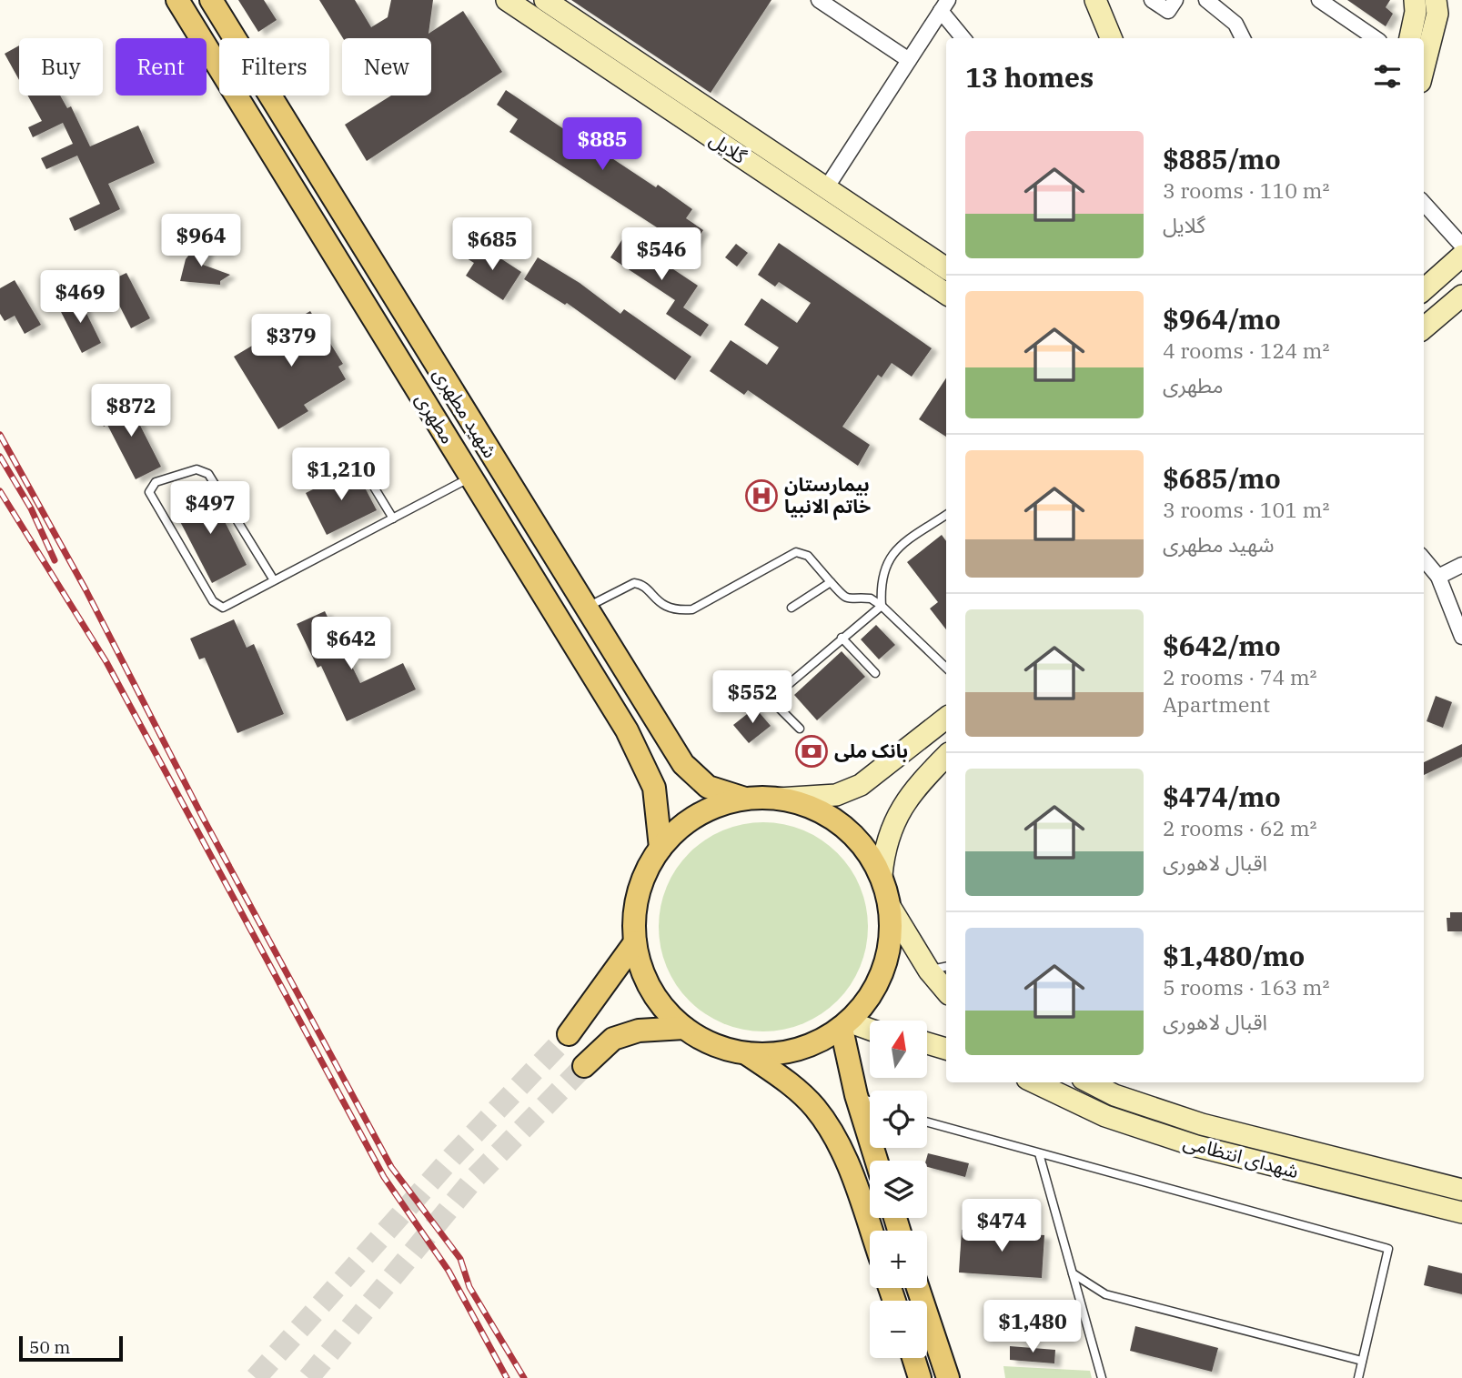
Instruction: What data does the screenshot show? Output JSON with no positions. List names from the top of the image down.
{
  "streets": {
    "main road": [
      "گلایل",
      "شهید مطهری",
      "مطهری",
      "شهدای انتظامی"
    ]
  },
  "places": {
    "hospital": ["بیمارستان خاتم الانبیا"],
    "bank": ["بانک ملی"]
  },
  "scale_bar": "50 m",
  "north": "top",
  "page": {
    "chip": [
      "Buy",
      "Rent",
      "Filters",
      "New"
    ],
    "heading": "13 homes",
    "list": [
      {
        "name": "$885/mo",
        "note": "3 rooms · 110 m² · گلایل"
      },
      {
        "name": "$964/mo",
        "note": "4 rooms · 124 m² · مطهری"
      },
      {
        "name": "$685/mo",
        "note": "3 rooms · 101 m² · شهید مطهری"
      },
      {
        "name": "$642/mo",
        "note": "2 rooms · 74 m² · Apartment"
      },
      {
        "name": "$474/mo",
        "note": "2 rooms · 62 m² · اقبال لاهوری"
      },
      {
        "name": "$1,480/mo",
        "note": "5 rooms · 163 m² · اقبال لاهوری"
      }
    ],
    "price": [
      "$885",
      "$964",
      "$685",
      "$546",
      "$469",
      "$379",
      "$872",
      "$1,210",
      "$497",
      "$642",
      "$552",
      "$474",
      "$1,480"
    ],
    "map_buttons": ["+", "−"],
    "scale": "50 m"
  }
}
